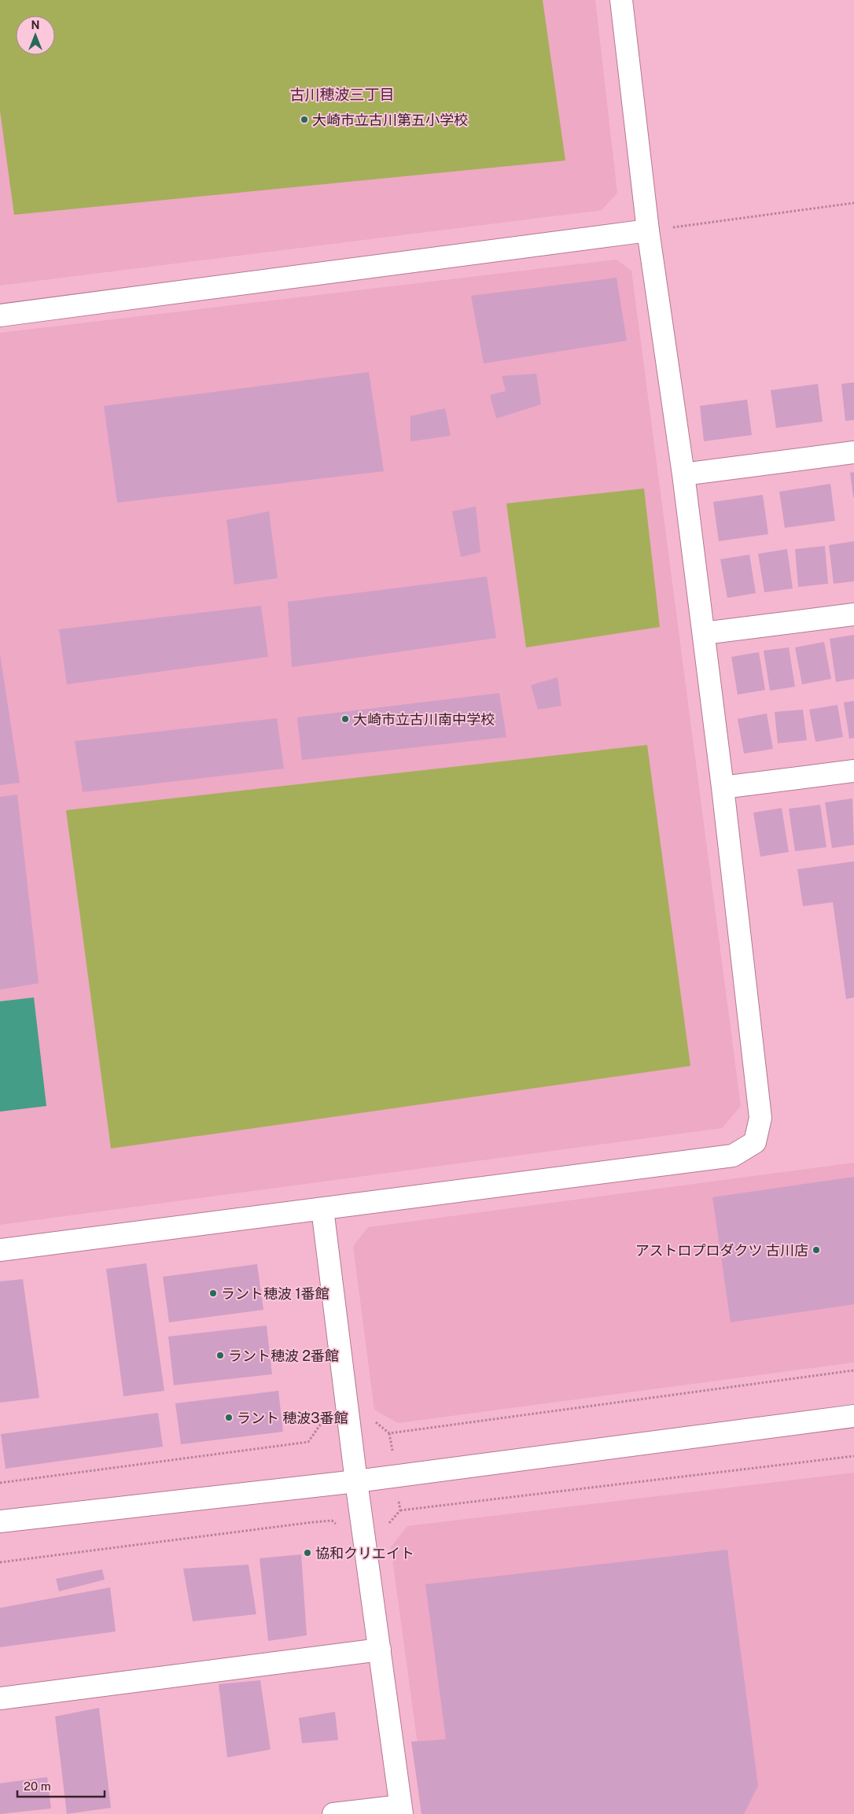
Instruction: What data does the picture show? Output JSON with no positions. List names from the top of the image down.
{
  "districts": ["古川穂波三丁目"],
  "places": [
    "大崎市立古川第五小学校",
    "大崎市立古川南中学校",
    "アストロプロダクツ 古川店",
    "ラント穂波 1番館",
    "ラント穂波 2番館",
    "ラント 穂波3番館",
    "協和クリエイト"
  ],
  "scale_bar": "20 m",
  "north": "top"
}
